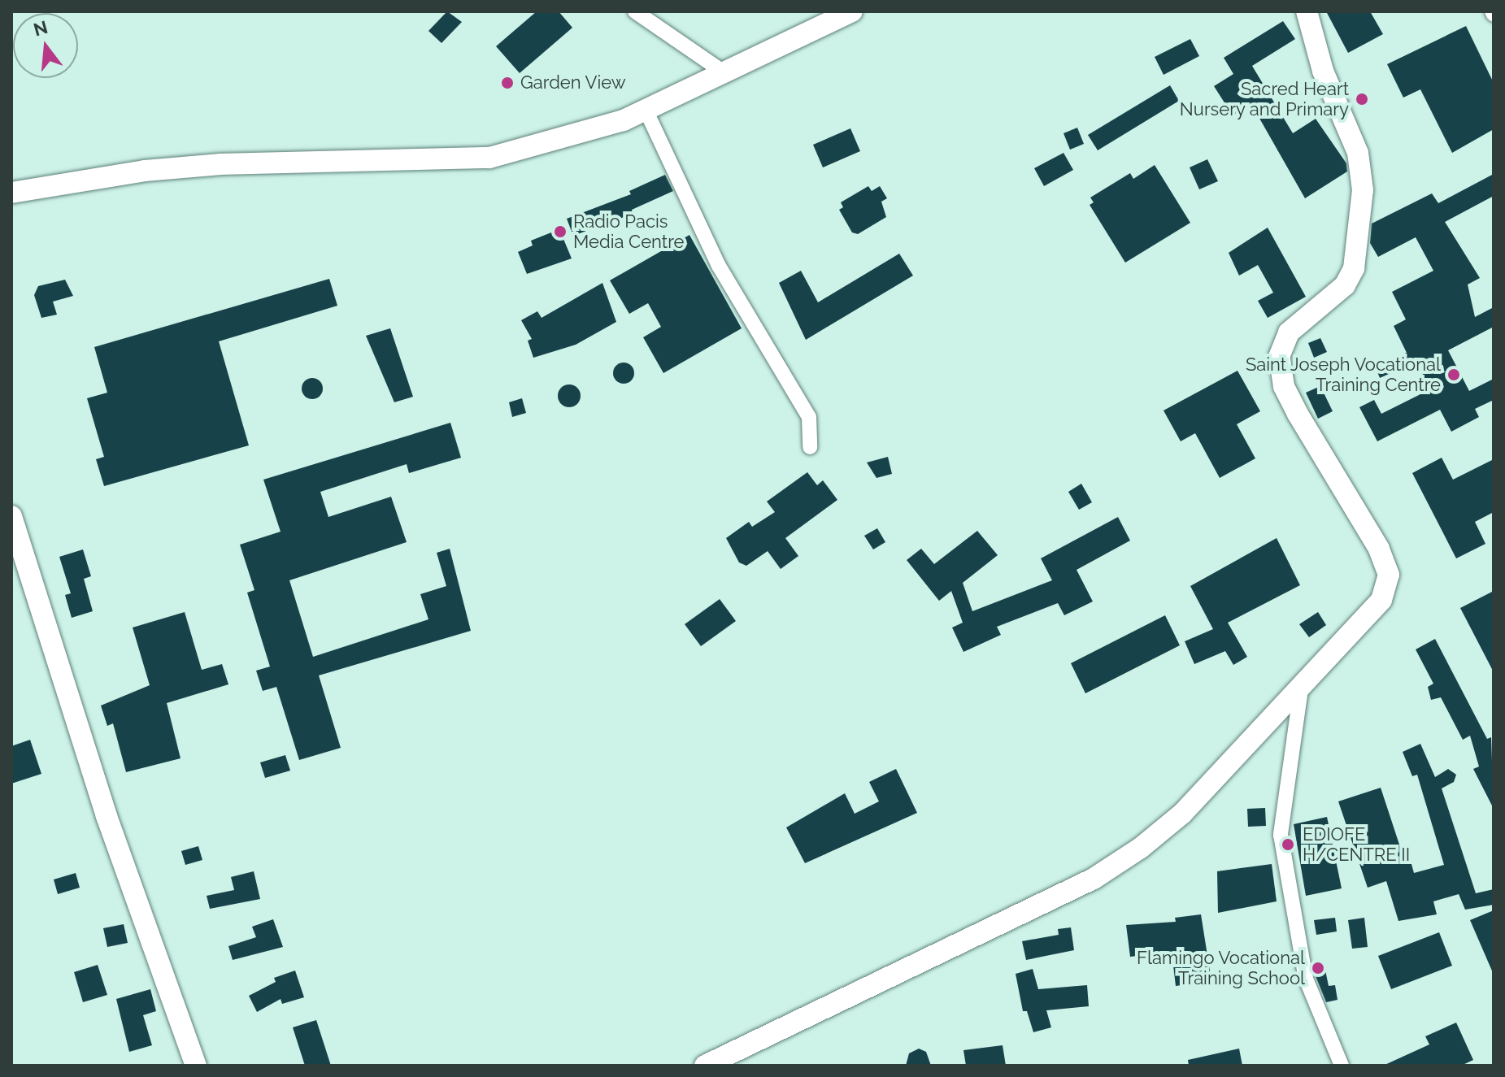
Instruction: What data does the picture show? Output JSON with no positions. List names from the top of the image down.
{
  "places": [
    "Garden View",
    "Sacred Heart Nursery and Primary",
    "Radio Pacis Media Centre",
    "Saint Joseph Vocational Training Centre",
    "EDIOFE H/CENTRE II",
    "Flamingo Vocational Training School"
  ],
  "north": "top"
}
